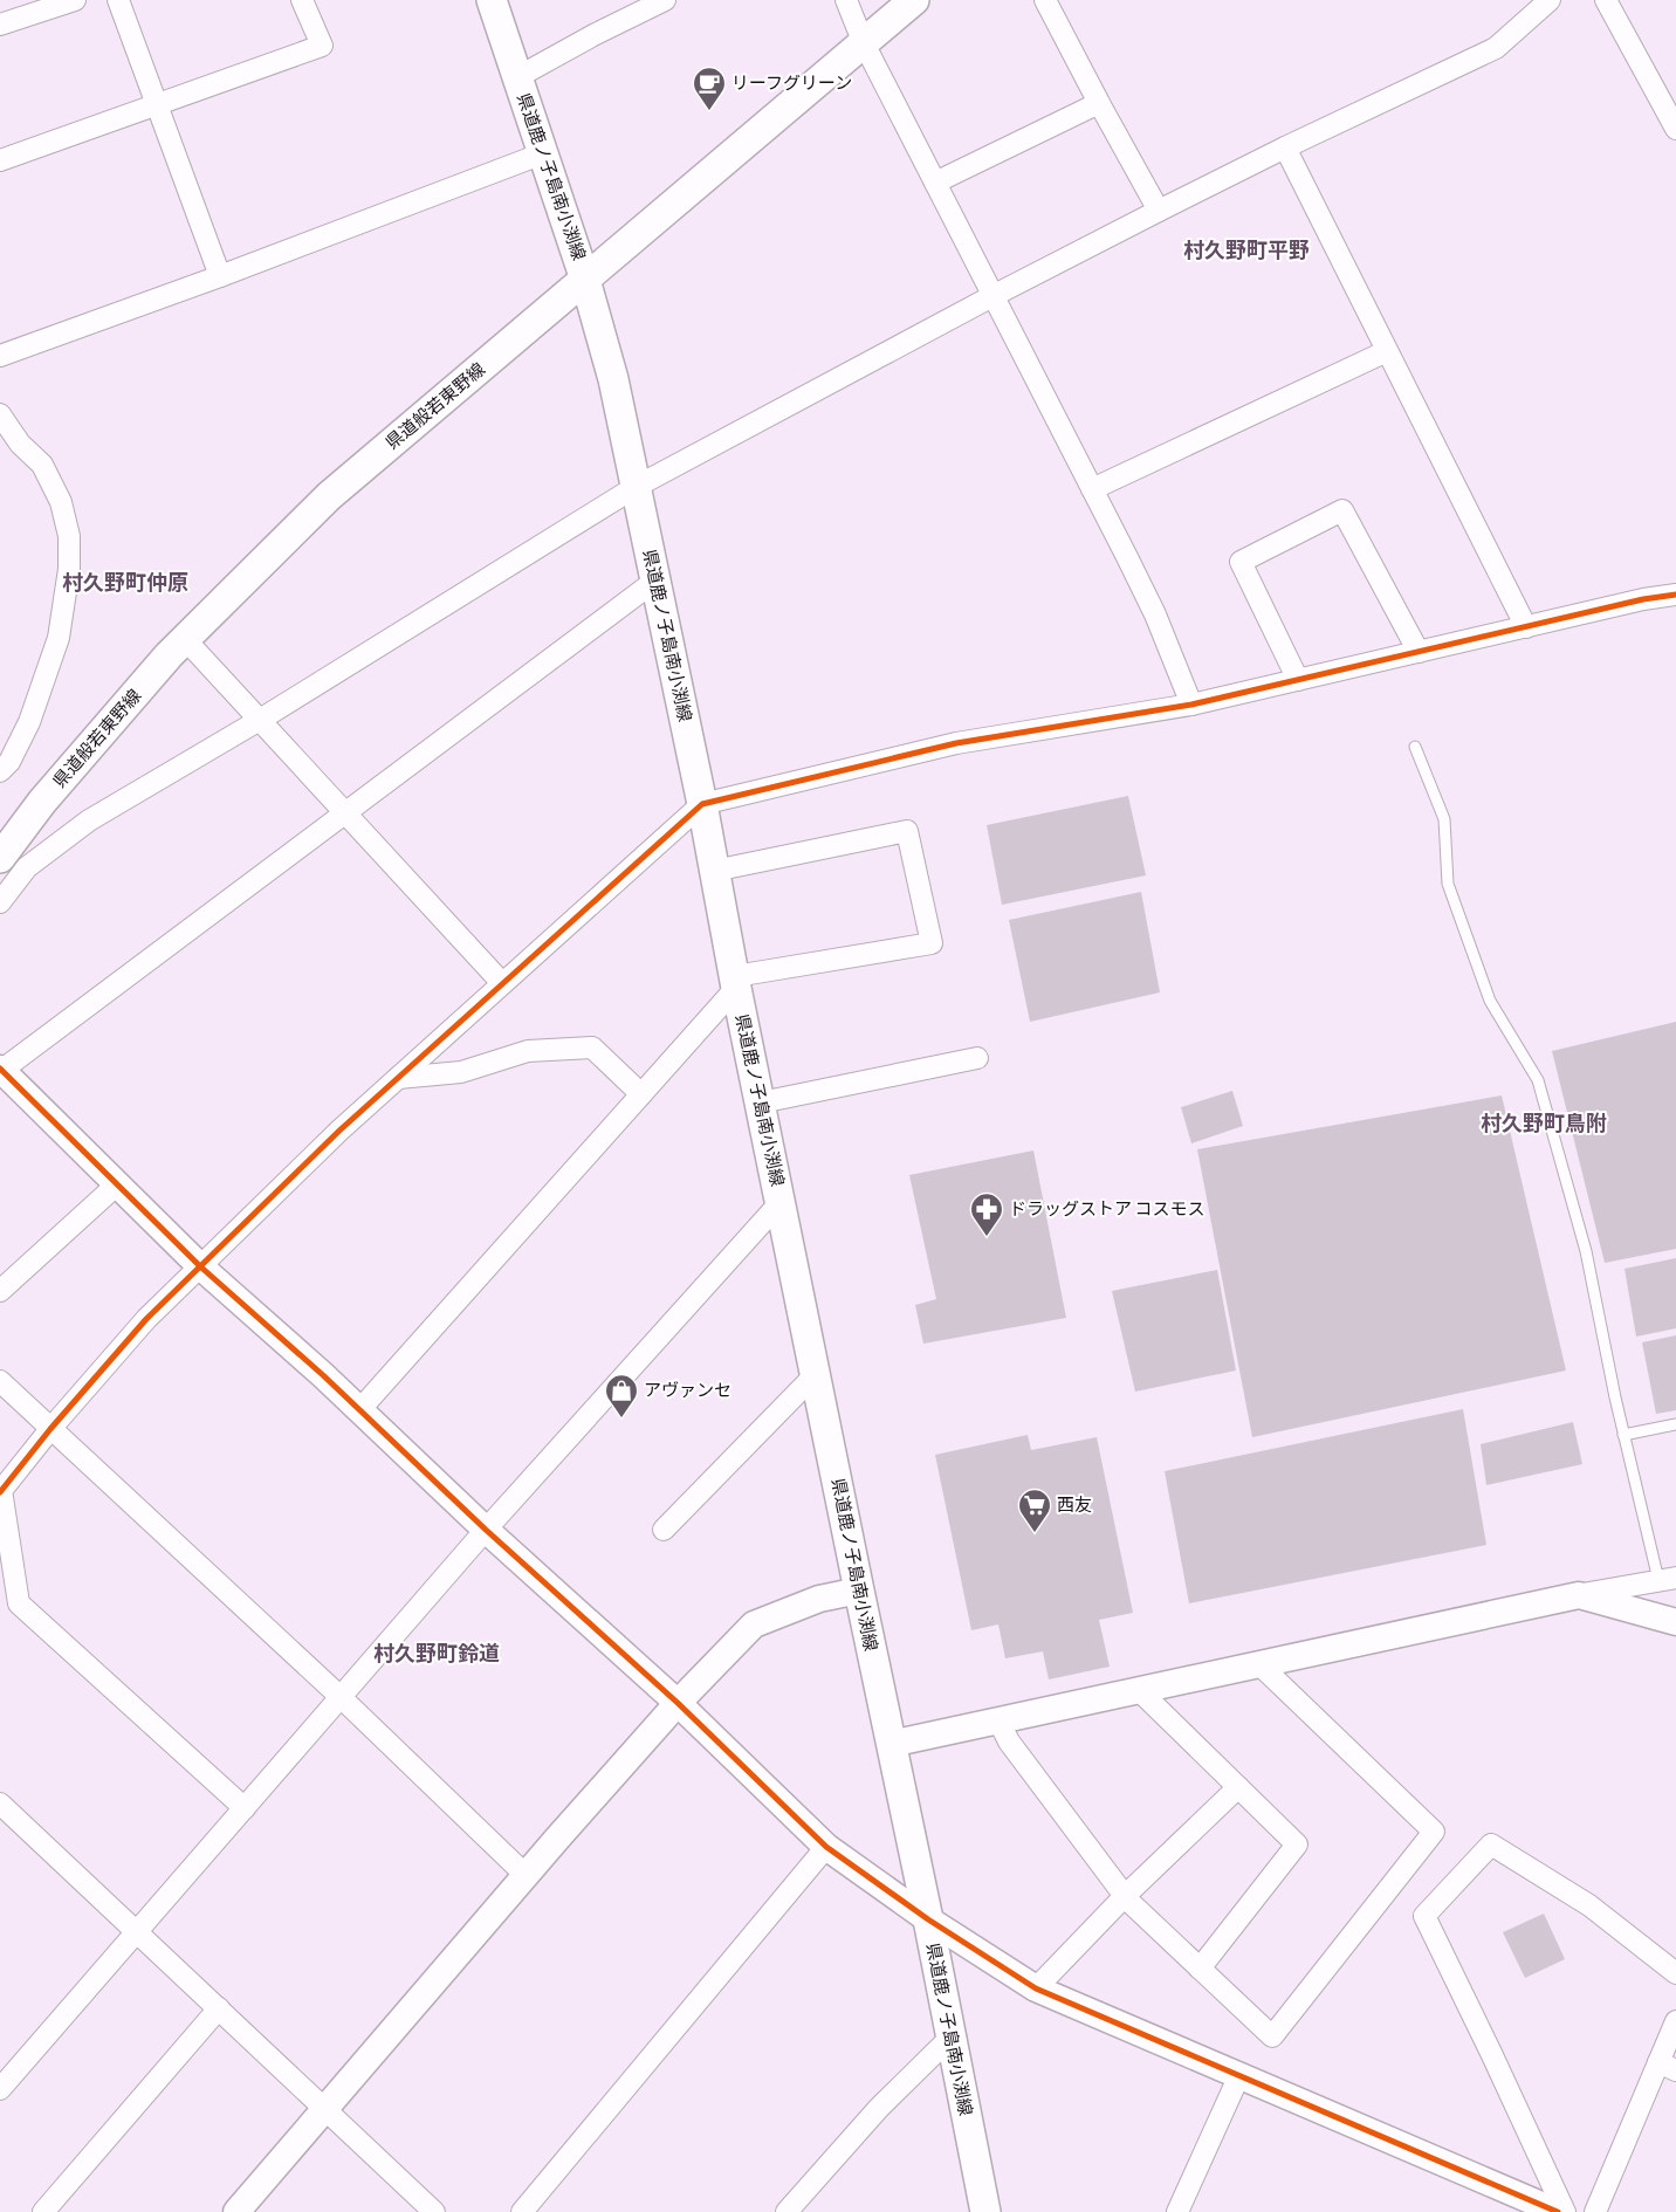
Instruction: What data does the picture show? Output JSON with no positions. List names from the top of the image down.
{
  "streets": {
    "main road": ["県道鹿ノ子島南小渕線", "県道般若東野線"]
  },
  "crossings": [
    ["県道鹿ノ子島南小渕線", "県道般若東野線"]
  ],
  "districts": [
    "村久野町平野",
    "村久野町仲原",
    "村久野町鳥附",
    "村久野町鈴道"
  ],
  "places": {
    "cafe": ["リーフグリーン"],
    "pharmacy": ["ドラッグストア コスモス"],
    "shop": ["アヴァンセ"],
    "supermarket": ["西友"]
  }
}
